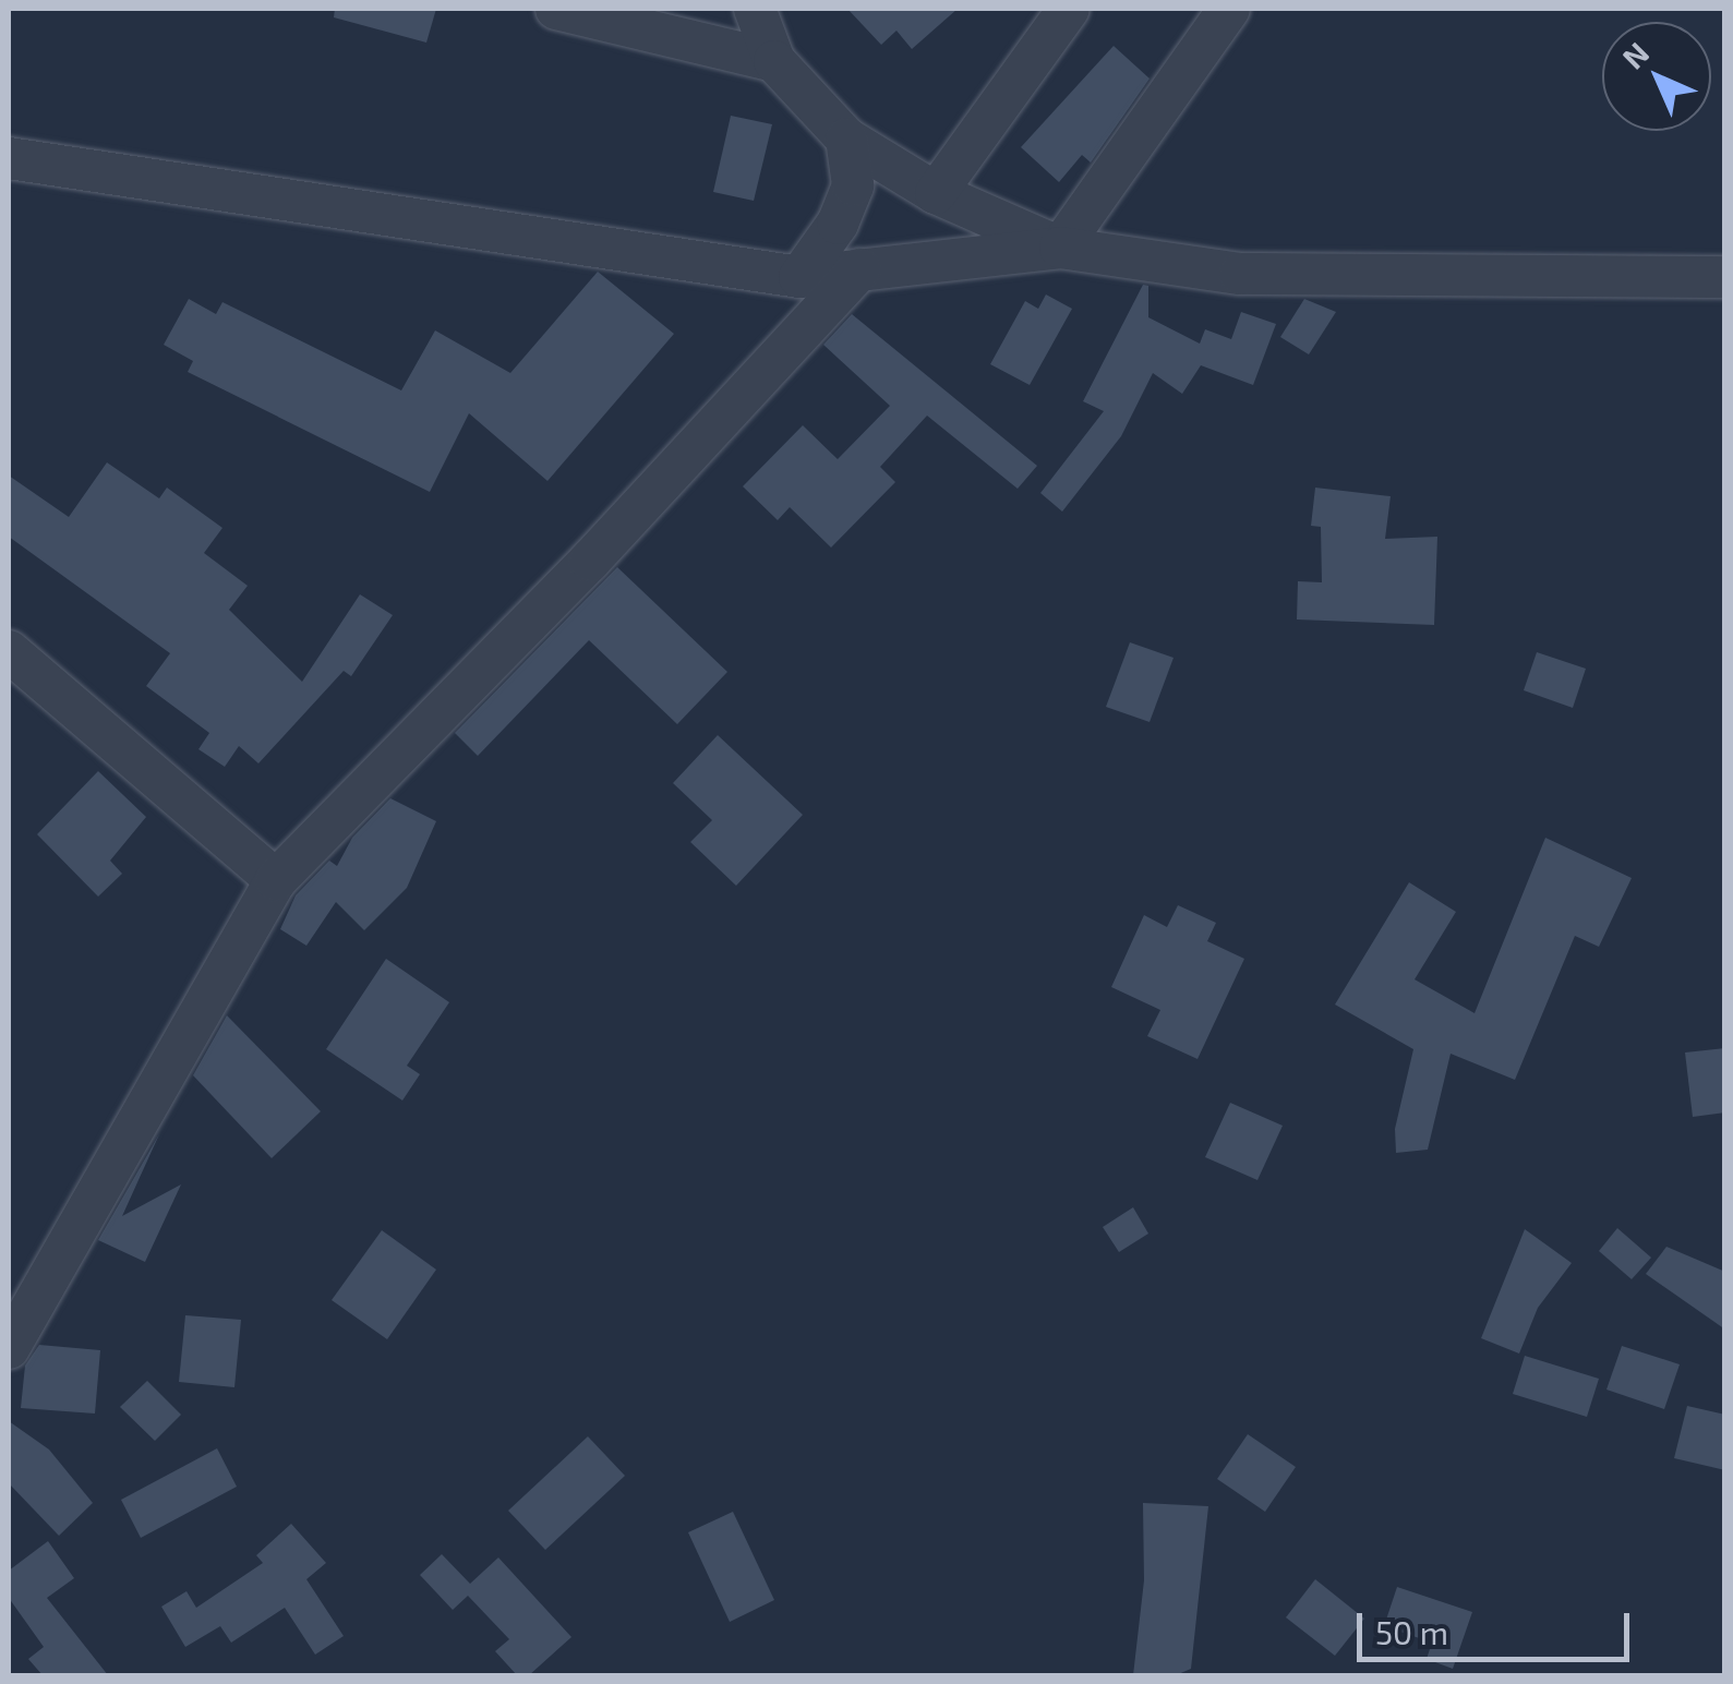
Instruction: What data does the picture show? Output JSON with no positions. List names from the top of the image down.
{
  "scale_bar": "50 m",
  "north": "top left"
}
